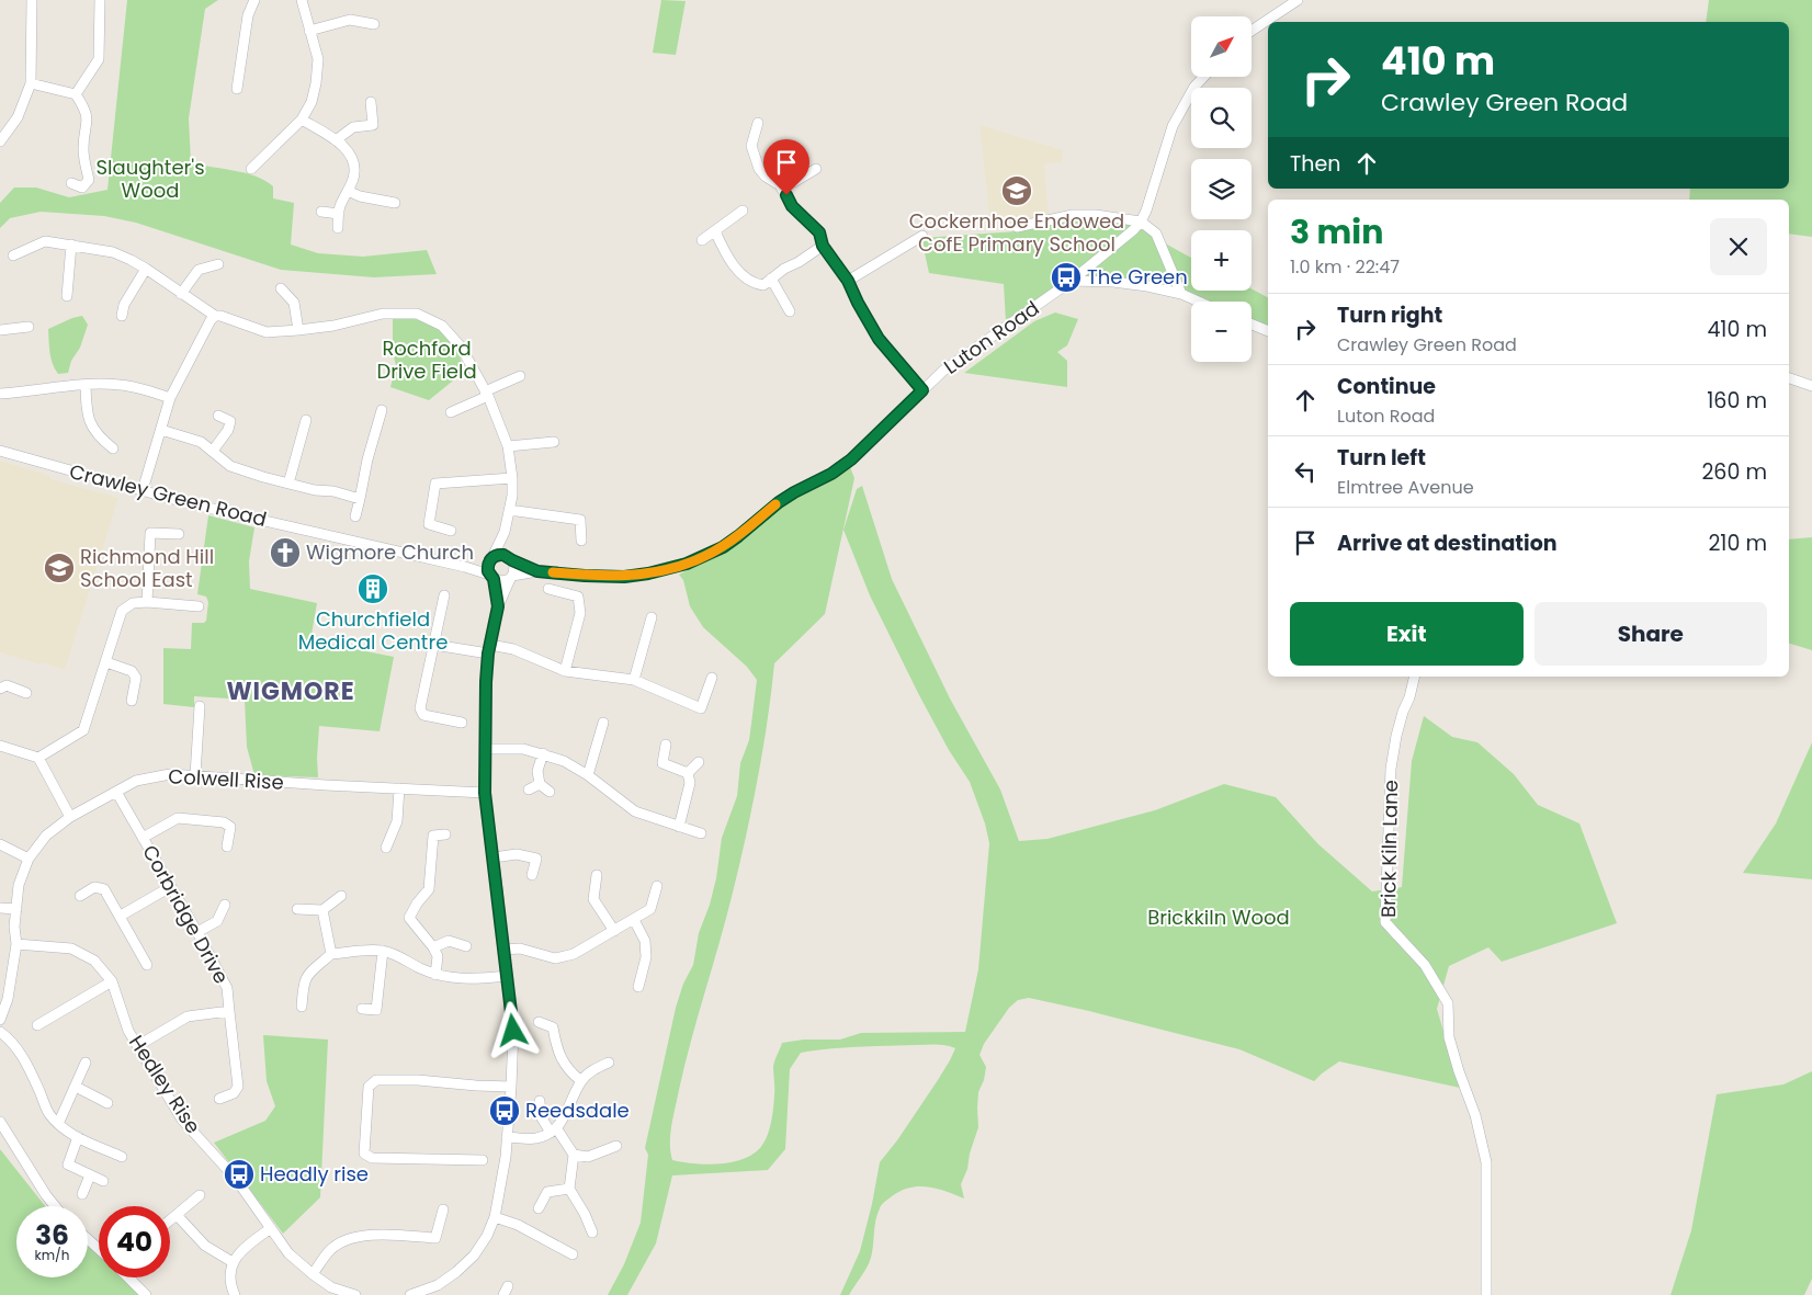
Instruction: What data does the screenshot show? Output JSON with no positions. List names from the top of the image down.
{
  "streets": {
    "street": [
      "Luton Road",
      "Crawley Green Road",
      "Colwell Rise",
      "Brick Kiln Lane",
      "Corbridge Drive",
      "Hedley Rise"
    ]
  },
  "crossings": [
    ["Colwell Rise", "Corbridge Drive"],
    ["Colwell Rise", "Hedley Rise"],
    ["Corbridge Drive", "Hedley Rise"]
  ],
  "districts": ["WIGMORE"],
  "parks": ["Slaughter's Wood", "Rochford Drive Field", "Brickkiln Wood"],
  "places": {
    "school or university": ["Cockernhoe Endowed CofE Primary School", "Richmond Hill School East"],
    "bus stop": ["The Green", "Reedsdale", "Headly rise"],
    "church": ["Wigmore Church"],
    "building": ["Churchfield Medical Centre"]
  },
  "north": "top right",
  "page": {
    "map_buttons": ["+", "−"],
    "turn": ["410 m", "Crawley Green Road"],
    "then": "Then",
    "heading": ["3 min", "1.0 km · 22:47"],
    "list": [
      {
        "name": "Turn right",
        "note": "Crawley Green Road",
        "value": "410 m"
      },
      {
        "name": "Continue",
        "note": "Luton Road",
        "value": "160 m"
      },
      {
        "name": "Turn left",
        "note": "Elmtree Avenue",
        "value": "260 m"
      },
      {
        "name": "Arrive at destination",
        "value": "210 m"
      }
    ],
    "buttons": ["Exit", "Share"],
    "speed": "36 km/h",
    "limit": "40"
  }
}
